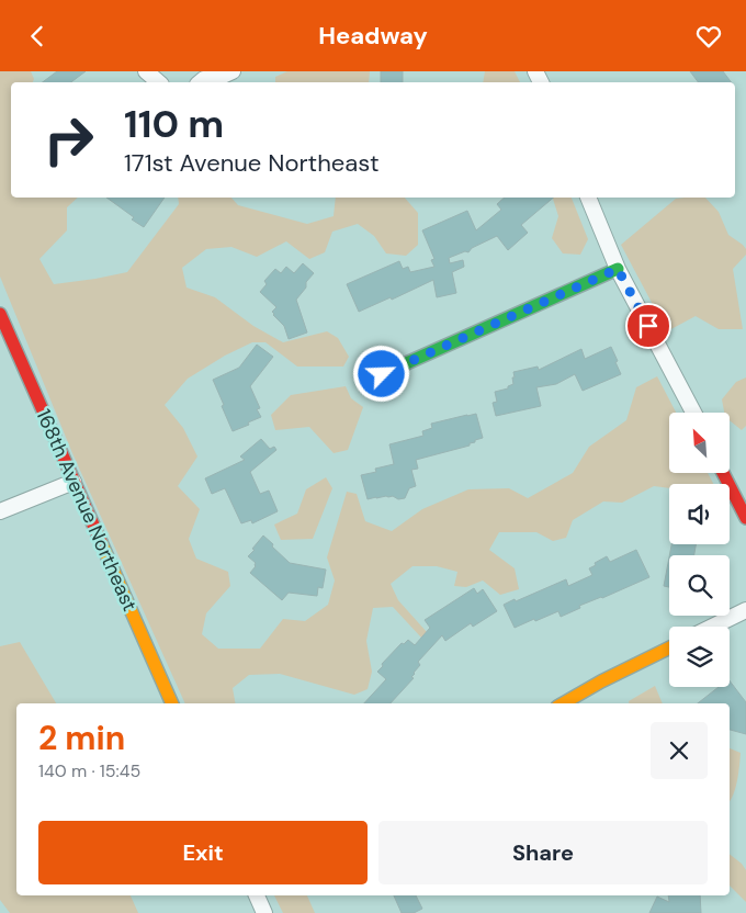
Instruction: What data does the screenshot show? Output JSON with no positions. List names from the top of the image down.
{
  "streets": {
    "street": ["168th Avenue Northeast"]
  },
  "north": "top left",
  "page": {
    "header": "Headway",
    "turn": ["110 m", "171st Avenue Northeast"],
    "heading": ["2 min", "140 m · 15:45"],
    "buttons": ["Exit", "Share"]
  }
}
